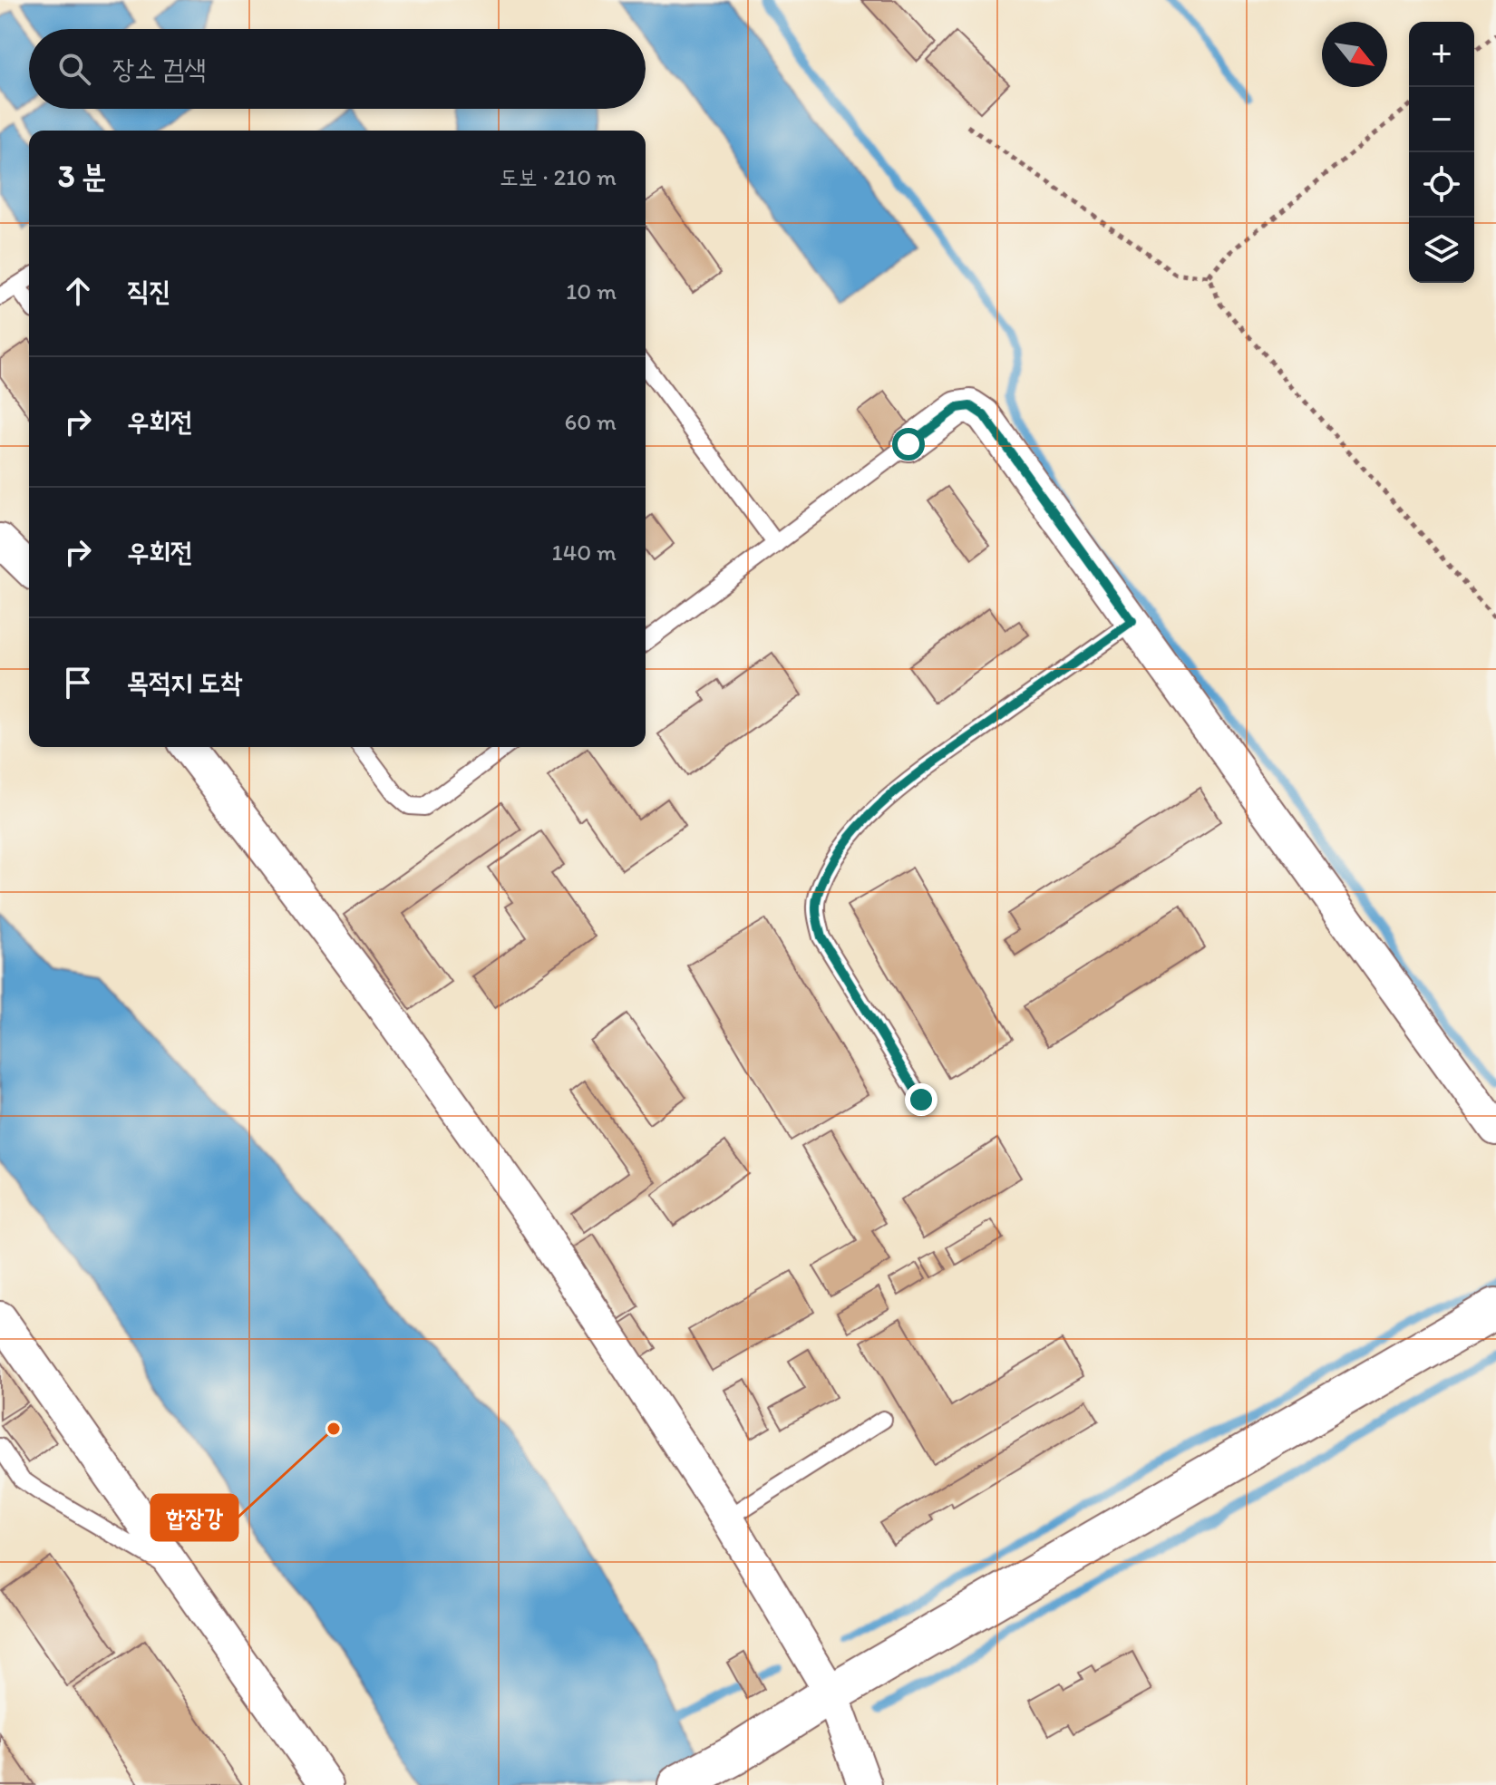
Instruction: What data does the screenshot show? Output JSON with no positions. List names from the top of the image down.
{
  "places": ["합장강"],
  "north": "bottom right",
  "page": {
    "map_buttons": ["+", "−"],
    "search": "장소 검색",
    "heading": ["3 분", "도보 · 210 m"],
    "list": [
      ["직진", "10 m"],
      ["우회전", "60 m"],
      ["우회전", "140 m"],
      "목적지 도착"
    ]
  }
}
